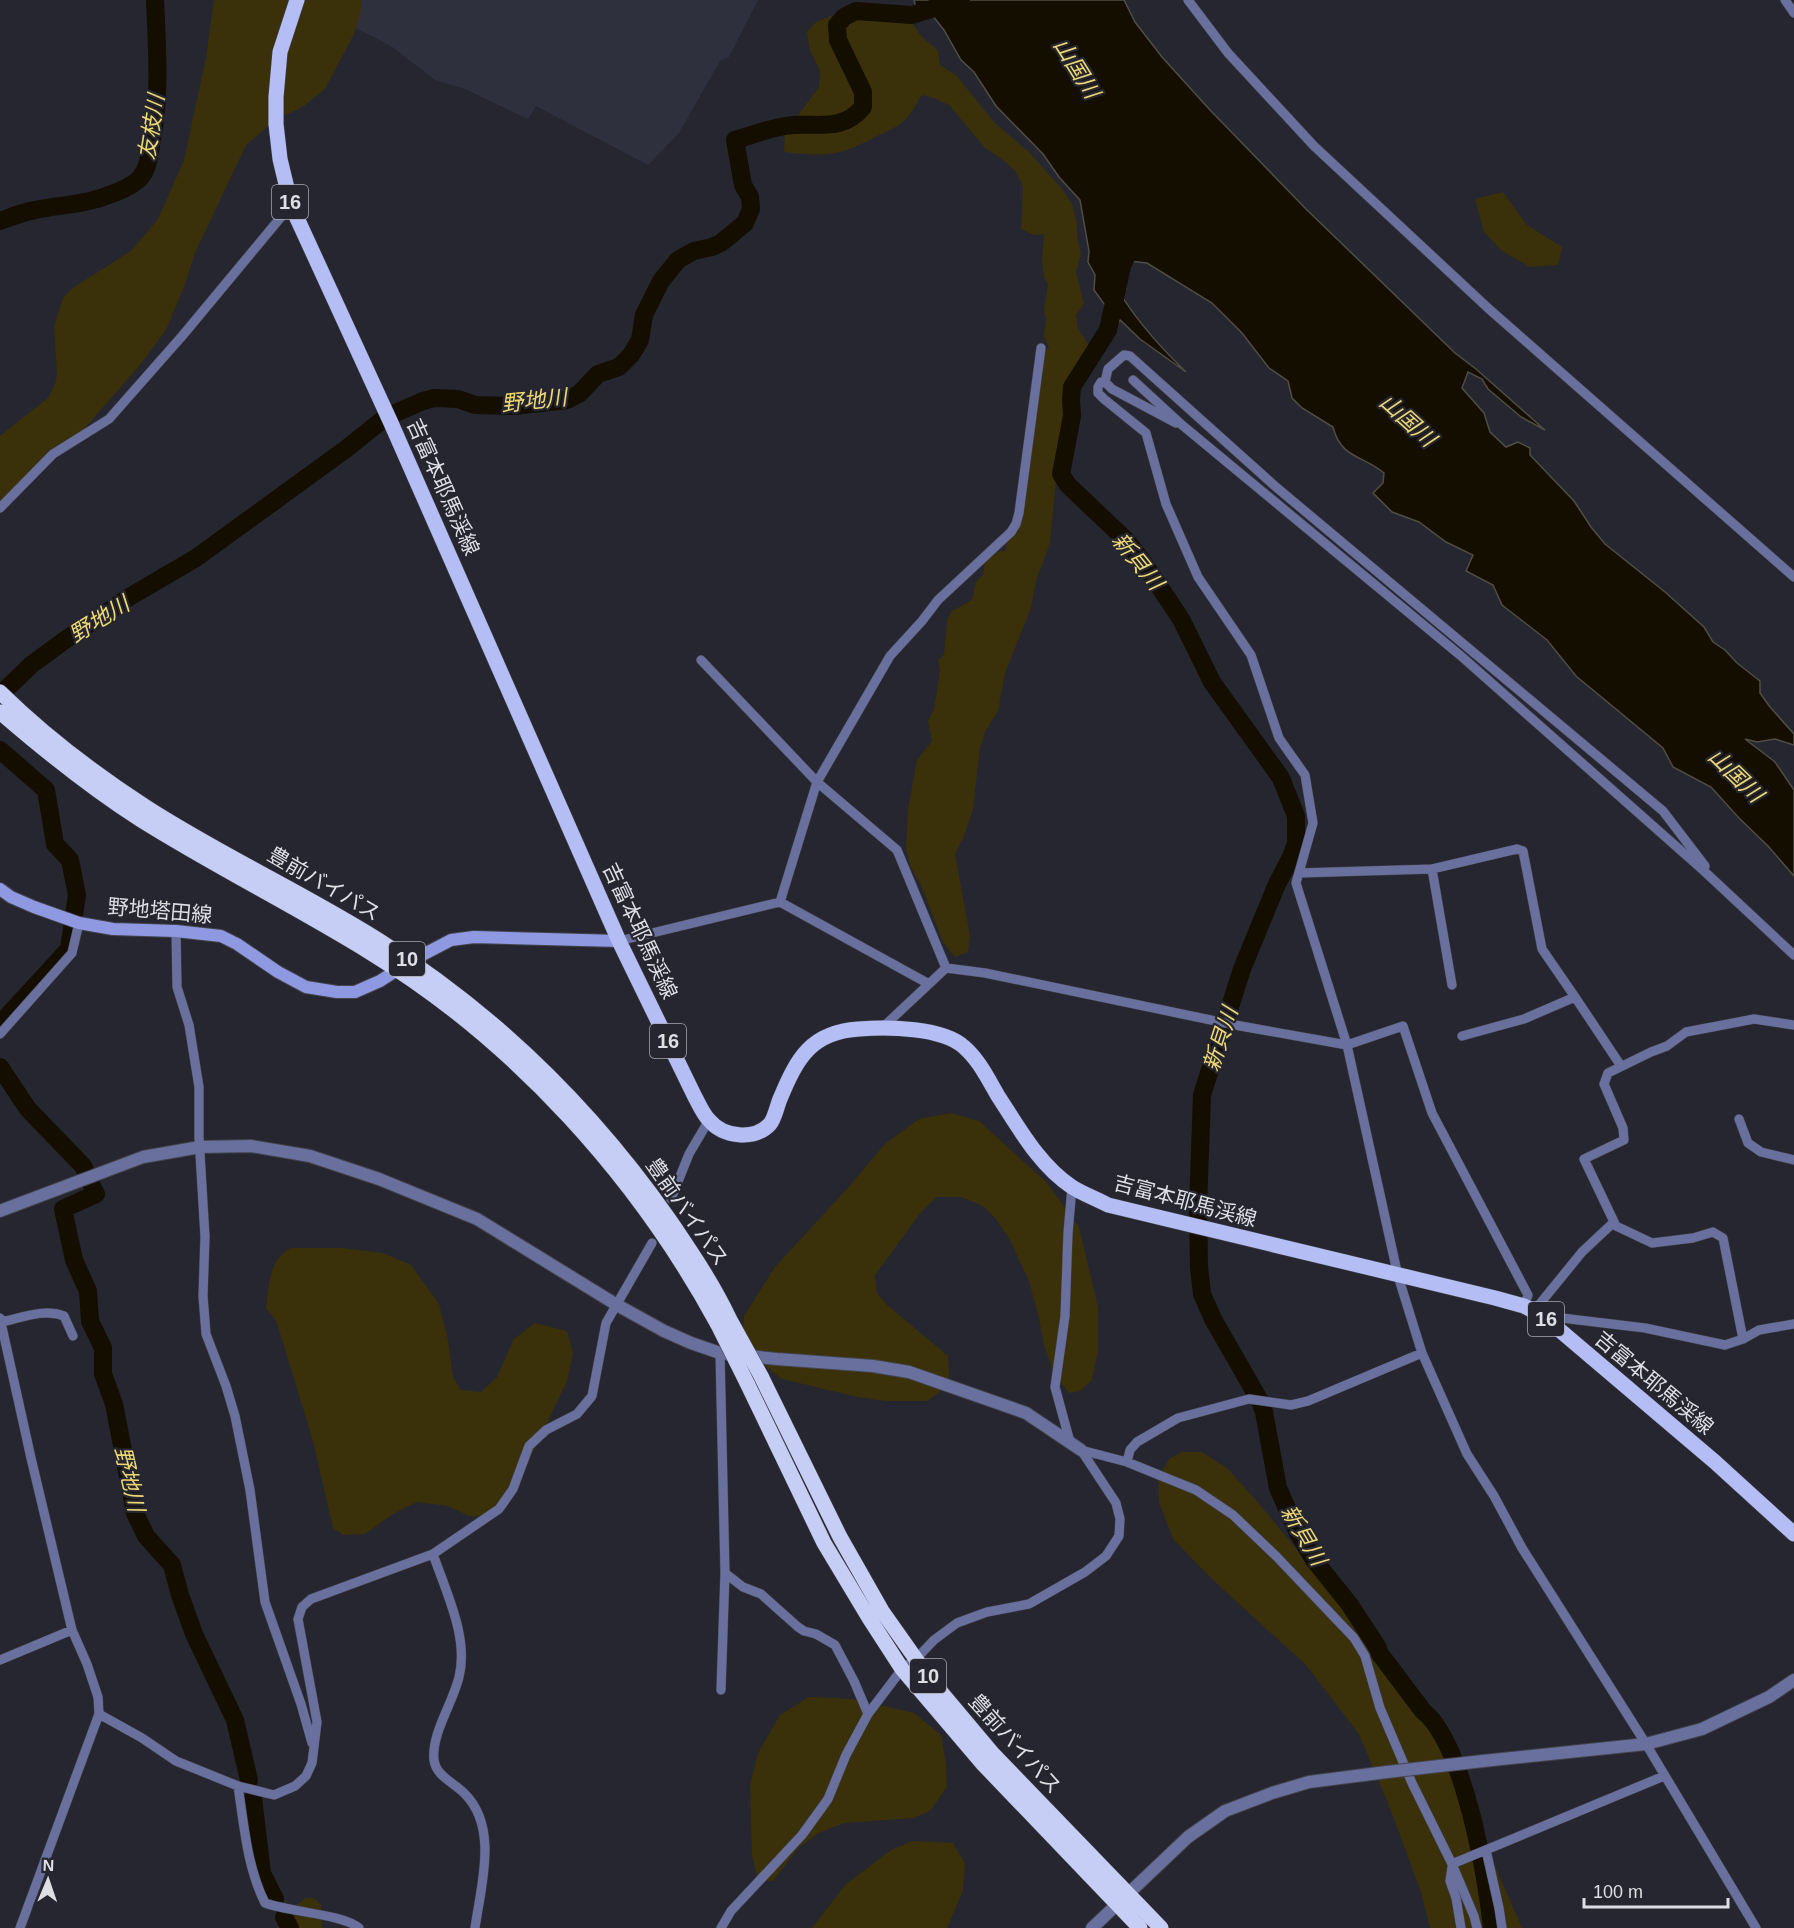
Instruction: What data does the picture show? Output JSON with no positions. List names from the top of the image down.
{
  "streets": {
    "highway": ["豊前バイパス", "10"],
    "main road": ["16", "吉富本耶馬渓線", "野地塔田線"]
  },
  "crossings": [
    ["吉富本耶馬渓線", "野地塔田線"],
    ["豊前バイパス", "野地塔田線"]
  ],
  "water": [
    "山国川",
    "友枝川",
    "野地川",
    "新貝川"
  ],
  "scale_bar": "100 m",
  "north": "top"
}
